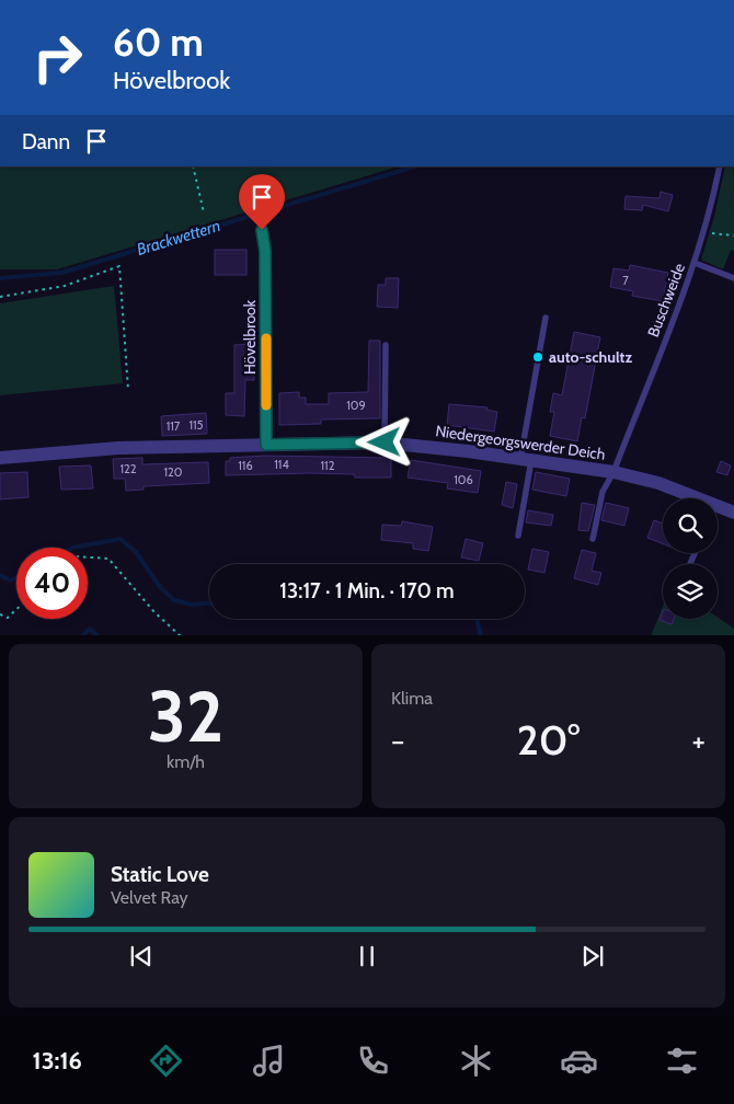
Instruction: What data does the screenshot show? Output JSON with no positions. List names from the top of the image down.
{
  "streets": {
    "street": ["Hövelbrook", "Niedergeorgswerder Deich"],
    "lane": ["Buschweide"]
  },
  "crossings": [
    ["Buschweide", "Niedergeorgswerder Deich"],
    ["Hövelbrook", "Niedergeorgswerder Deich"]
  ],
  "water": ["Brackwettern"],
  "places": ["auto-schultz"],
  "house_numbers": [
    "7",
    "109",
    "115",
    "117",
    "114",
    "116",
    "112",
    "122",
    "120",
    "106"
  ],
  "page": {
    "turn": ["60 m", "Hövelbrook"],
    "then": "Dann",
    "limit": "40",
    "trip": "13:17 · 1 Min. · 170 m",
    "tile": [
      ["32", "km/h"],
      "Klima"
    ],
    "heat": ["−", "20°", "+"],
    "song": ["Static Love", "Velvet Ray"],
    "tabs": "13:16"
  }
}
